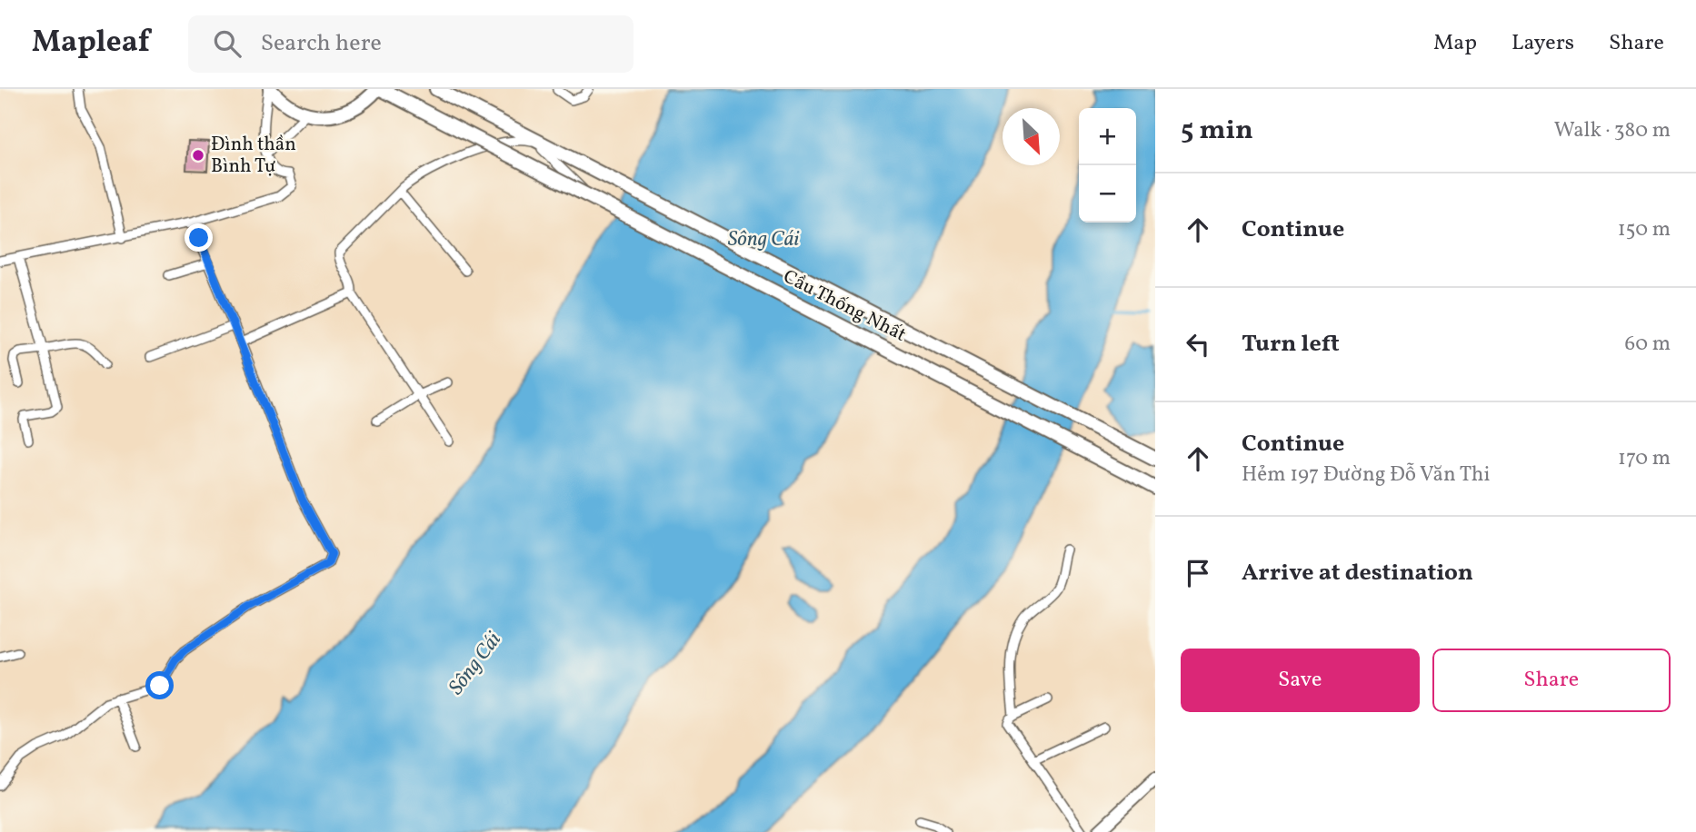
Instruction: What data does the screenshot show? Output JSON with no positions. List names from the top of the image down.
{
  "streets": {
    "main road": ["Cầu Thống Nhất"]
  },
  "water": ["Sông Cái"],
  "places": ["Đình thần Bình Tự"],
  "north": "bottom right",
  "page": {
    "header": "Mapleaf",
    "search": "Search here",
    "nav": ["Map", "Layers", "Share"],
    "heading": ["5 min", "Walk · 380 m"],
    "map_buttons": ["+", "−"],
    "list": [
      ["Continue", "150 m"],
      ["Turn left", "60 m"],
      ["Continue", "Hẻm 197 Đường Đỗ Văn Thi", "170 m"],
      "Arrive at destination"
    ],
    "buttons": ["Save", "Share"]
  }
}
